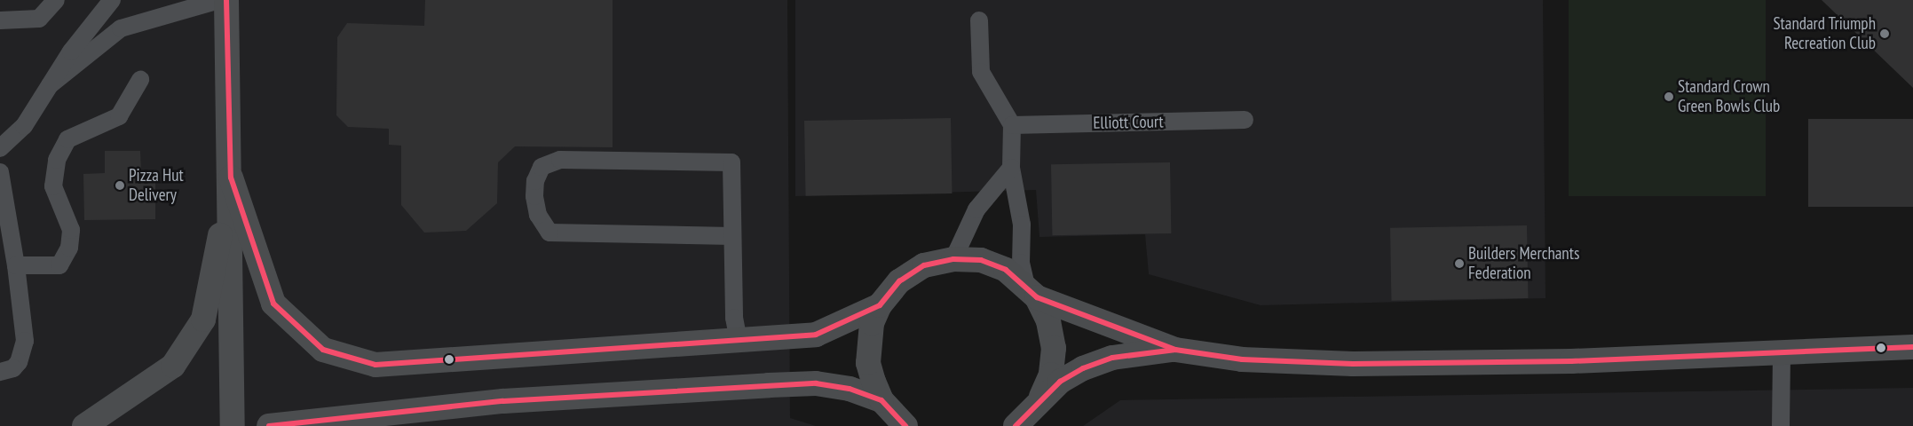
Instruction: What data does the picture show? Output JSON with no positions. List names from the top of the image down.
{
  "streets": {
    "lane": ["Elliott Court"]
  },
  "places": [
    "Standard Triumph Recreation Club",
    "Standard Crown Green Bowls Club",
    "Pizza Hut Delivery",
    "Builders Merchants Federation"
  ]
}
